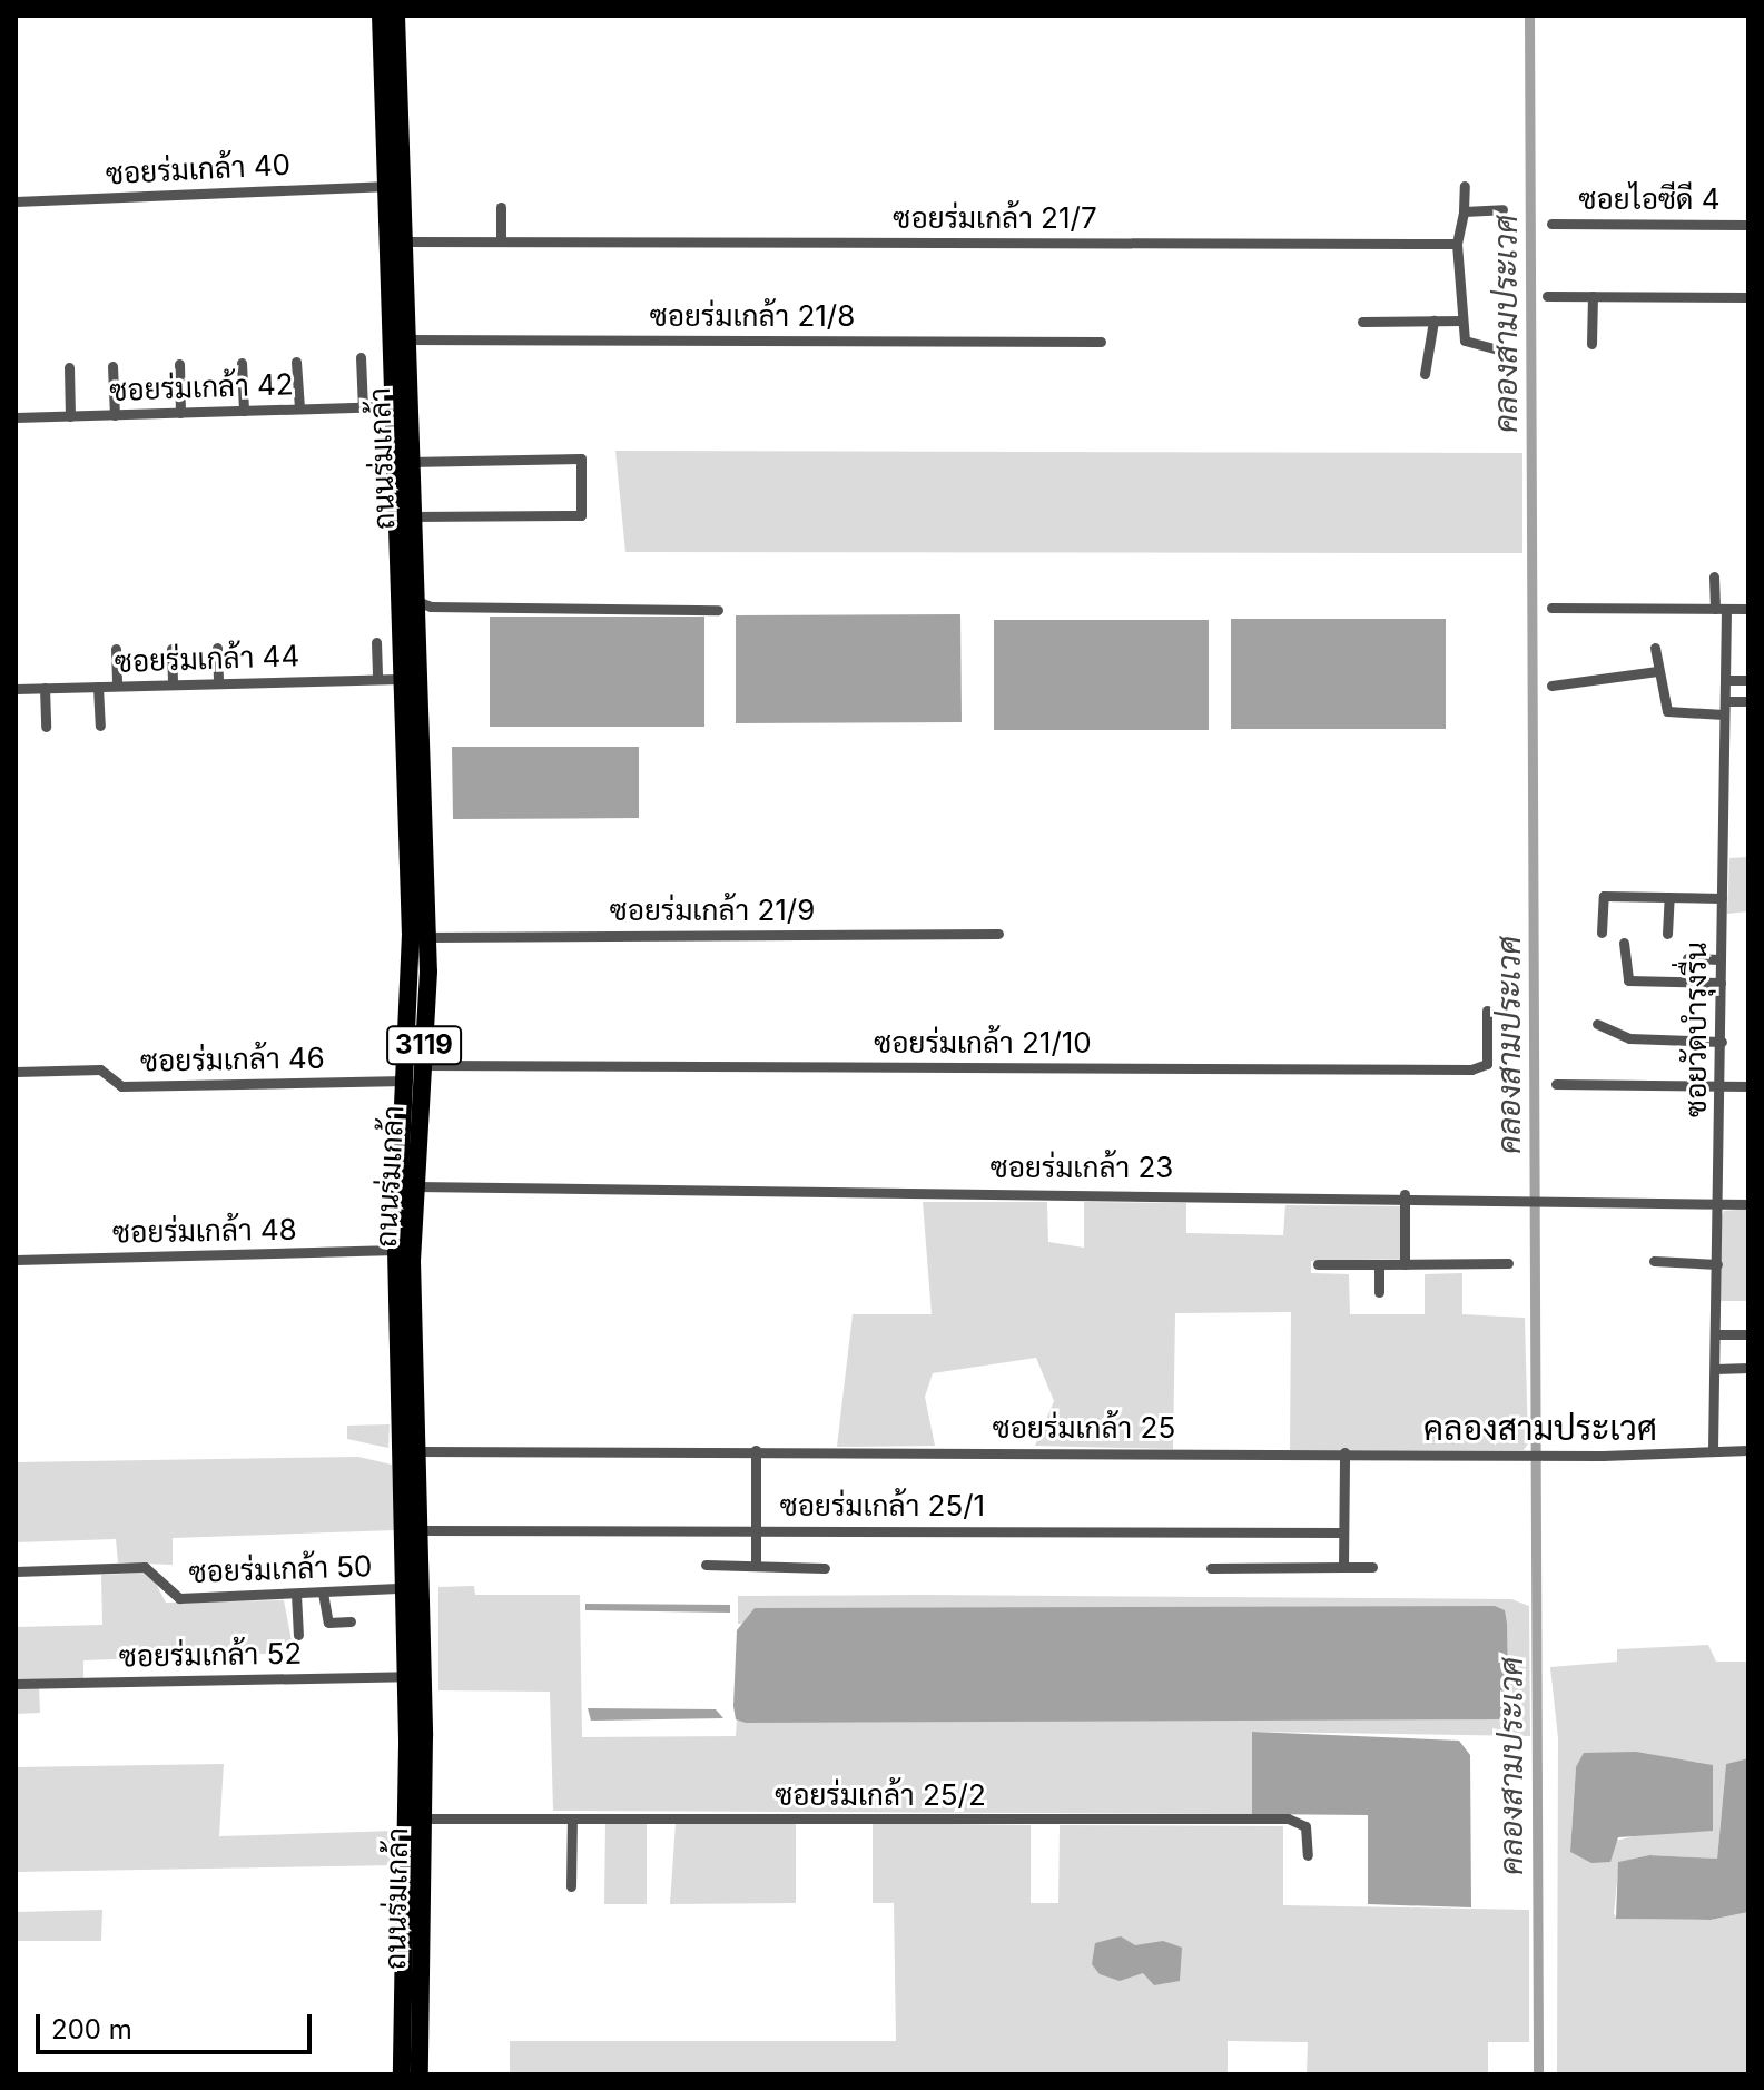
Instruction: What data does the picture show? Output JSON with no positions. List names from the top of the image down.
{
  "streets": {
    "main road": ["ถนนร่มเกล้า", "3119"],
    "street": [
      "ซอยร่มเกล้า 40",
      "ซอยไอซีดี 4",
      "ซอยร่มเกล้า 21/7",
      "ซอยร่มเกล้า 21/8",
      "ซอยร่มเกล้า 42",
      "ซอยร่มเกล้า 44",
      "ซอยร่มเกล้า 21/9",
      "ซอยวัดบำรุงรื่น",
      "ซอยร่มเกล้า 21/10",
      "ซอยร่มเกล้า 46",
      "ซอยร่มเกล้า 23",
      "ซอยร่มเกล้า 48",
      "ซอยร่มเกล้า 25",
      "ซอยร่มเกล้า 25/1",
      "ซอยร่มเกล้า 50",
      "ซอยร่มเกล้า 52",
      "ซอยร่มเกล้า 25/2"
    ]
  },
  "crossings": [
    ["ซอยร่มเกล้า 40", "ถนนร่มเกล้า"],
    ["ซอยร่มเกล้า 21/7", "ถนนร่มเกล้า"],
    ["ซอยร่มเกล้า 21/8", "ถนนร่มเกล้า"],
    ["ซอยร่มเกล้า 42", "ถนนร่มเกล้า"],
    ["ถนนร่มเกล้า", "ซอยร่มเกล้า 44"],
    ["ถนนร่มเกล้า", "ซอยร่มเกล้า 21/9"],
    ["ถนนร่มเกล้า", "ซอยร่มเกล้า 21/10"],
    ["ถนนร่มเกล้า", "ซอยร่มเกล้า 46"],
    ["ถนนร่มเกล้า", "ซอยร่มเกล้า 23"],
    ["ถนนร่มเกล้า", "ซอยร่มเกล้า 48"],
    ["ถนนร่มเกล้า", "ซอยร่มเกล้า 25"],
    ["ถนนร่มเกล้า", "ซอยร่มเกล้า 25/1"],
    ["ถนนร่มเกล้า", "ซอยร่มเกล้า 50"],
    ["ถนนร่มเกล้า", "ซอยร่มเกล้า 52"],
    ["ถนนร่มเกล้า", "ซอยร่มเกล้า 25/2"],
    ["ซอยวัดบำรุงรื่น", "ซอยร่มเกล้า 23"],
    ["ซอยวัดบำรุงรื่น", "ซอยร่มเกล้า 25"]
  ],
  "districts": ["คลองสามประเวศ"],
  "water": ["คลองสามประเวศ"],
  "scale_bar": "200 m"
}
